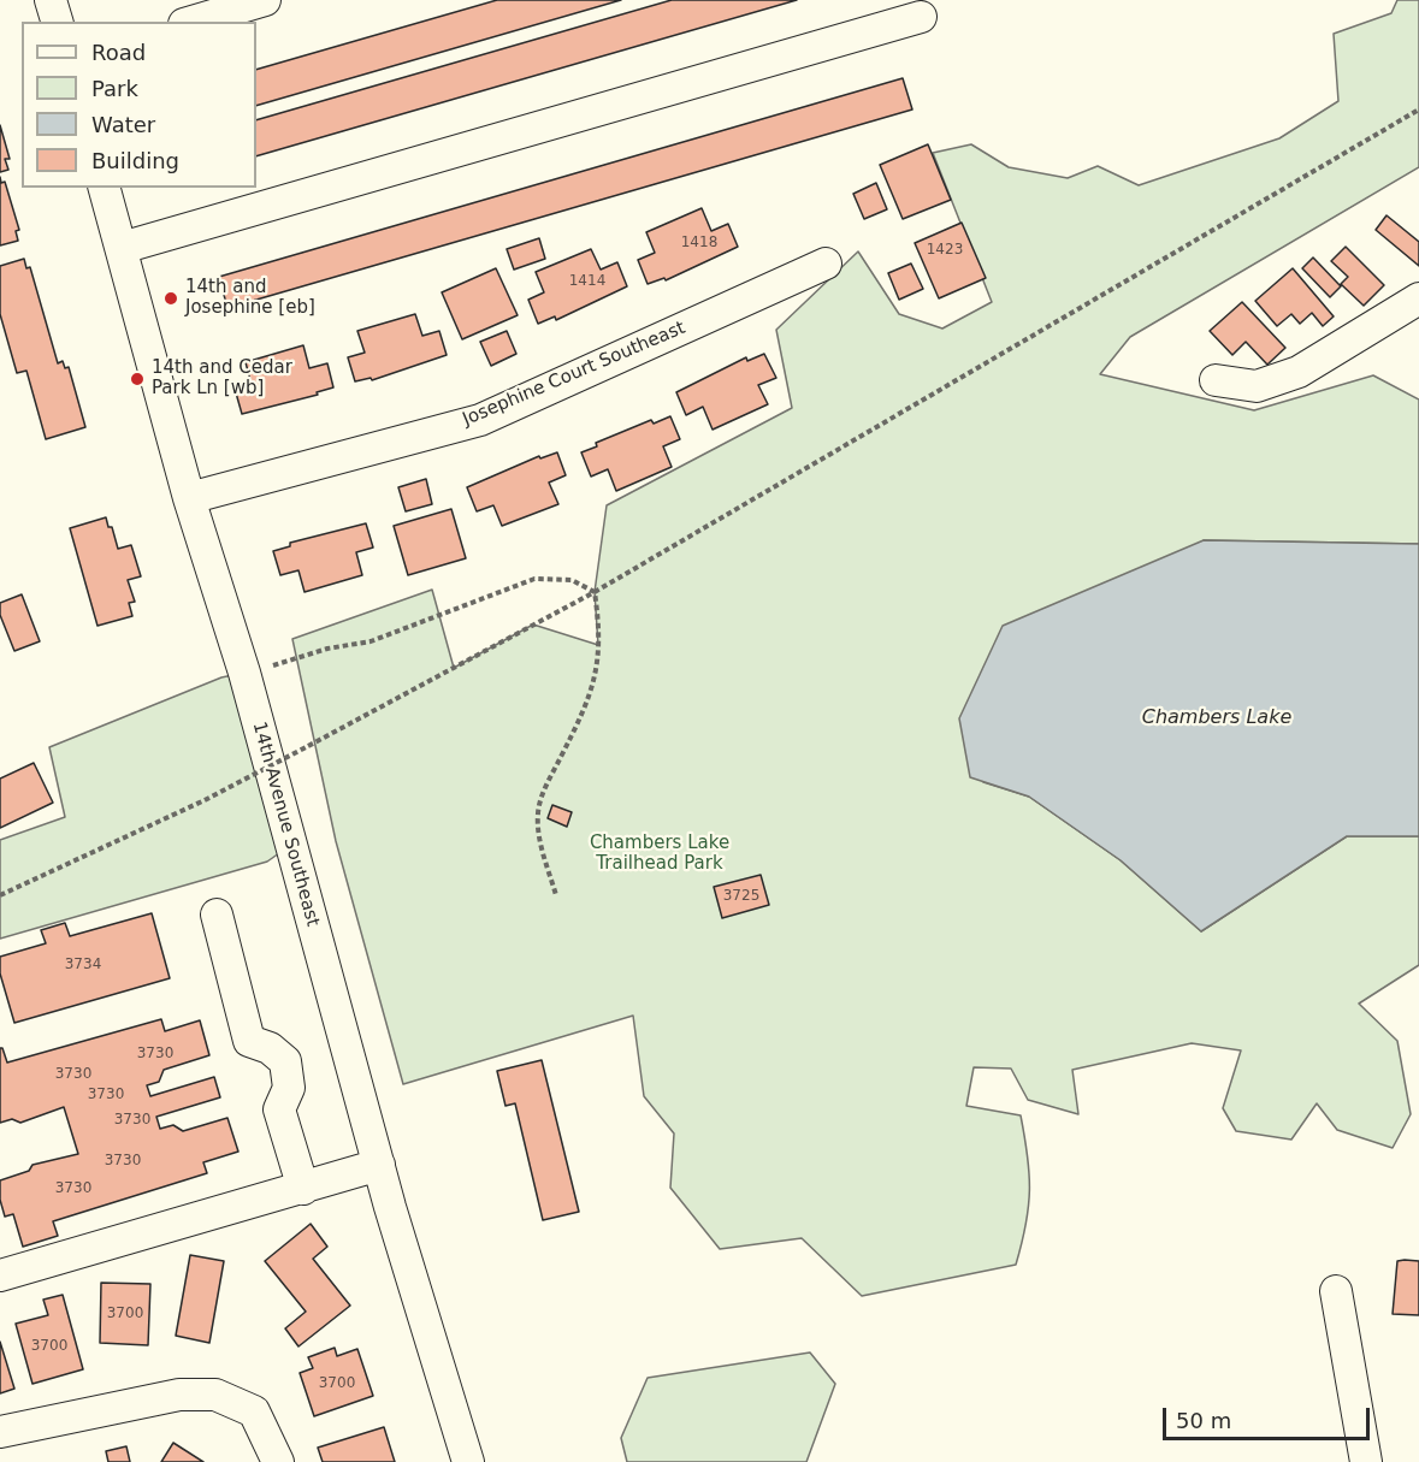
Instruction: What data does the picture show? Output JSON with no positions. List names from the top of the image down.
{
  "streets": {
    "street": ["Josephine Court Southeast", "14th Avenue Southeast"]
  },
  "crossings": [
    ["Josephine Court Southeast", "14th Avenue Southeast"]
  ],
  "water": ["Chambers Lake"],
  "parks": ["Chambers Lake Trailhead Park"],
  "places": ["14th and Josephine [eb]", "14th and Cedar Park Ln [wb]"],
  "house_numbers": [
    "1418",
    "1423",
    "1414",
    "3725",
    "3734",
    "3730",
    "3730",
    "3730",
    "3730",
    "3730",
    "3730",
    "3700",
    "3700",
    "3700"
  ],
  "legend": [
    "Road",
    "Park",
    "Water",
    "Building"
  ],
  "scale_bar": "50 m"
}
